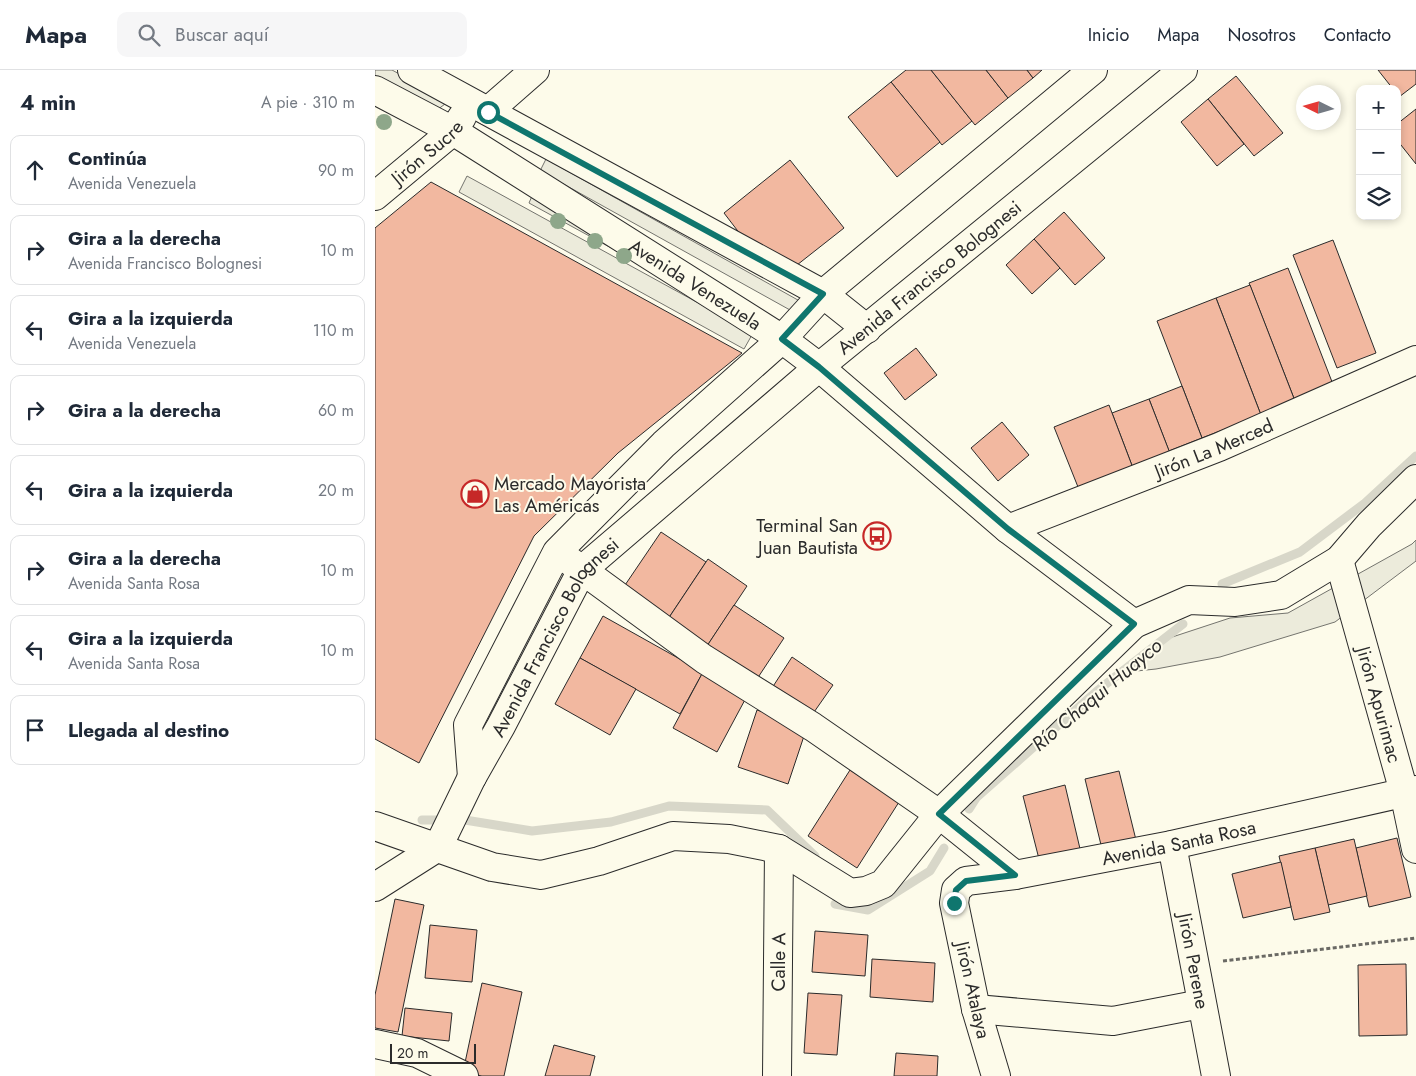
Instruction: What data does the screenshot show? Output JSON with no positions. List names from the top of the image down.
{
  "streets": {
    "street": [
      "Jirón Sucre",
      "Avenida Francisco Bolognesi",
      "Avenida Venezuela",
      "Jirón La Merced",
      "Jirón Apurimac",
      "Avenida Santa Rosa",
      "Jirón Perene",
      "Calle A",
      "Jirón Atalaya"
    ]
  },
  "crossings": [
    ["Jirón Sucre", "Avenida Venezuela"],
    ["Avenida Francisco Bolognesi", "Avenida Venezuela"],
    ["Avenida Venezuela", "Jirón La Merced"],
    ["Jirón Apurimac", "Avenida Santa Rosa"],
    ["Avenida Santa Rosa", "Jirón Perene"],
    ["Avenida Santa Rosa", "Jirón Atalaya"]
  ],
  "water": ["Río Chaqui Huayco"],
  "places": {
    "shop": ["Mercado Mayorista Las Américas"],
    "bus stop": ["Terminal San Juan Bautista"]
  },
  "scale_bar": "20 m",
  "north": "left",
  "page": {
    "header": "Mapa",
    "search": "Buscar aquí",
    "nav": [
      "Inicio",
      "Mapa",
      "Nosotros",
      "Contacto"
    ],
    "heading": ["4 min", "A pie · 310 m"],
    "map_buttons": ["+", "−"],
    "list": [
      ["Continúa", "Avenida Venezuela", "90 m"],
      ["Gira a la derecha", "Avenida Francisco Bolognesi", "10 m"],
      ["Gira a la izquierda", "Avenida Venezuela", "110 m"],
      ["Gira a la derecha", "60 m"],
      ["Gira a la izquierda", "20 m"],
      ["Gira a la derecha", "Avenida Santa Rosa", "10 m"],
      ["Gira a la izquierda", "Avenida Santa Rosa", "10 m"],
      "Llegada al destino"
    ],
    "scale": "20 m"
  }
}
